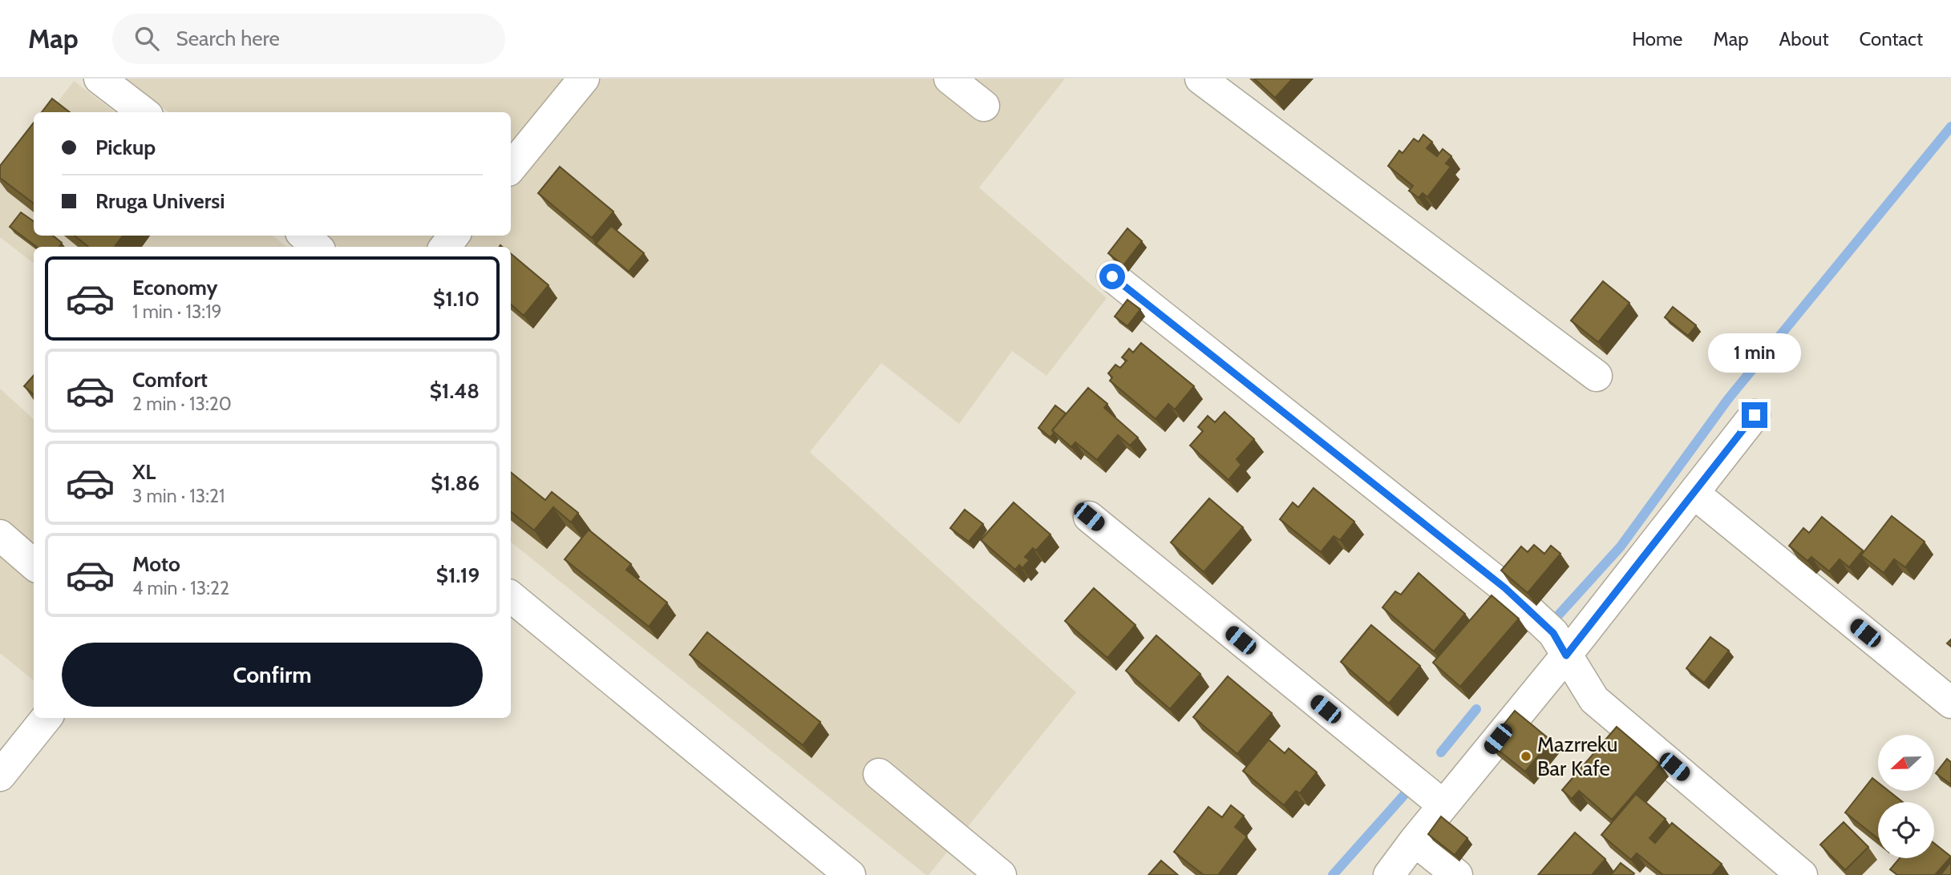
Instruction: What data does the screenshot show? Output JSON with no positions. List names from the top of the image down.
{
  "places": ["Mazrreku Bar Kafe"],
  "north": "left",
  "page": {
    "header": "Map",
    "search": "Search here",
    "nav": [
      "Home",
      "Map",
      "About",
      "Contact"
    ],
    "banner": ["Pickup", "Rruga Universi"],
    "list": [
      {
        "name": "Economy",
        "note": "1 min · 13:19",
        "value": "$1.10"
      },
      {
        "name": "Comfort",
        "note": "2 min · 13:20",
        "value": "$1.48"
      },
      {
        "name": "XL",
        "note": "3 min · 13:21",
        "value": "$1.86"
      },
      {
        "name": "Moto",
        "note": "4 min · 13:22",
        "value": "$1.19"
      }
    ],
    "bubble": "1 min",
    "buttons": "Confirm"
  }
}
